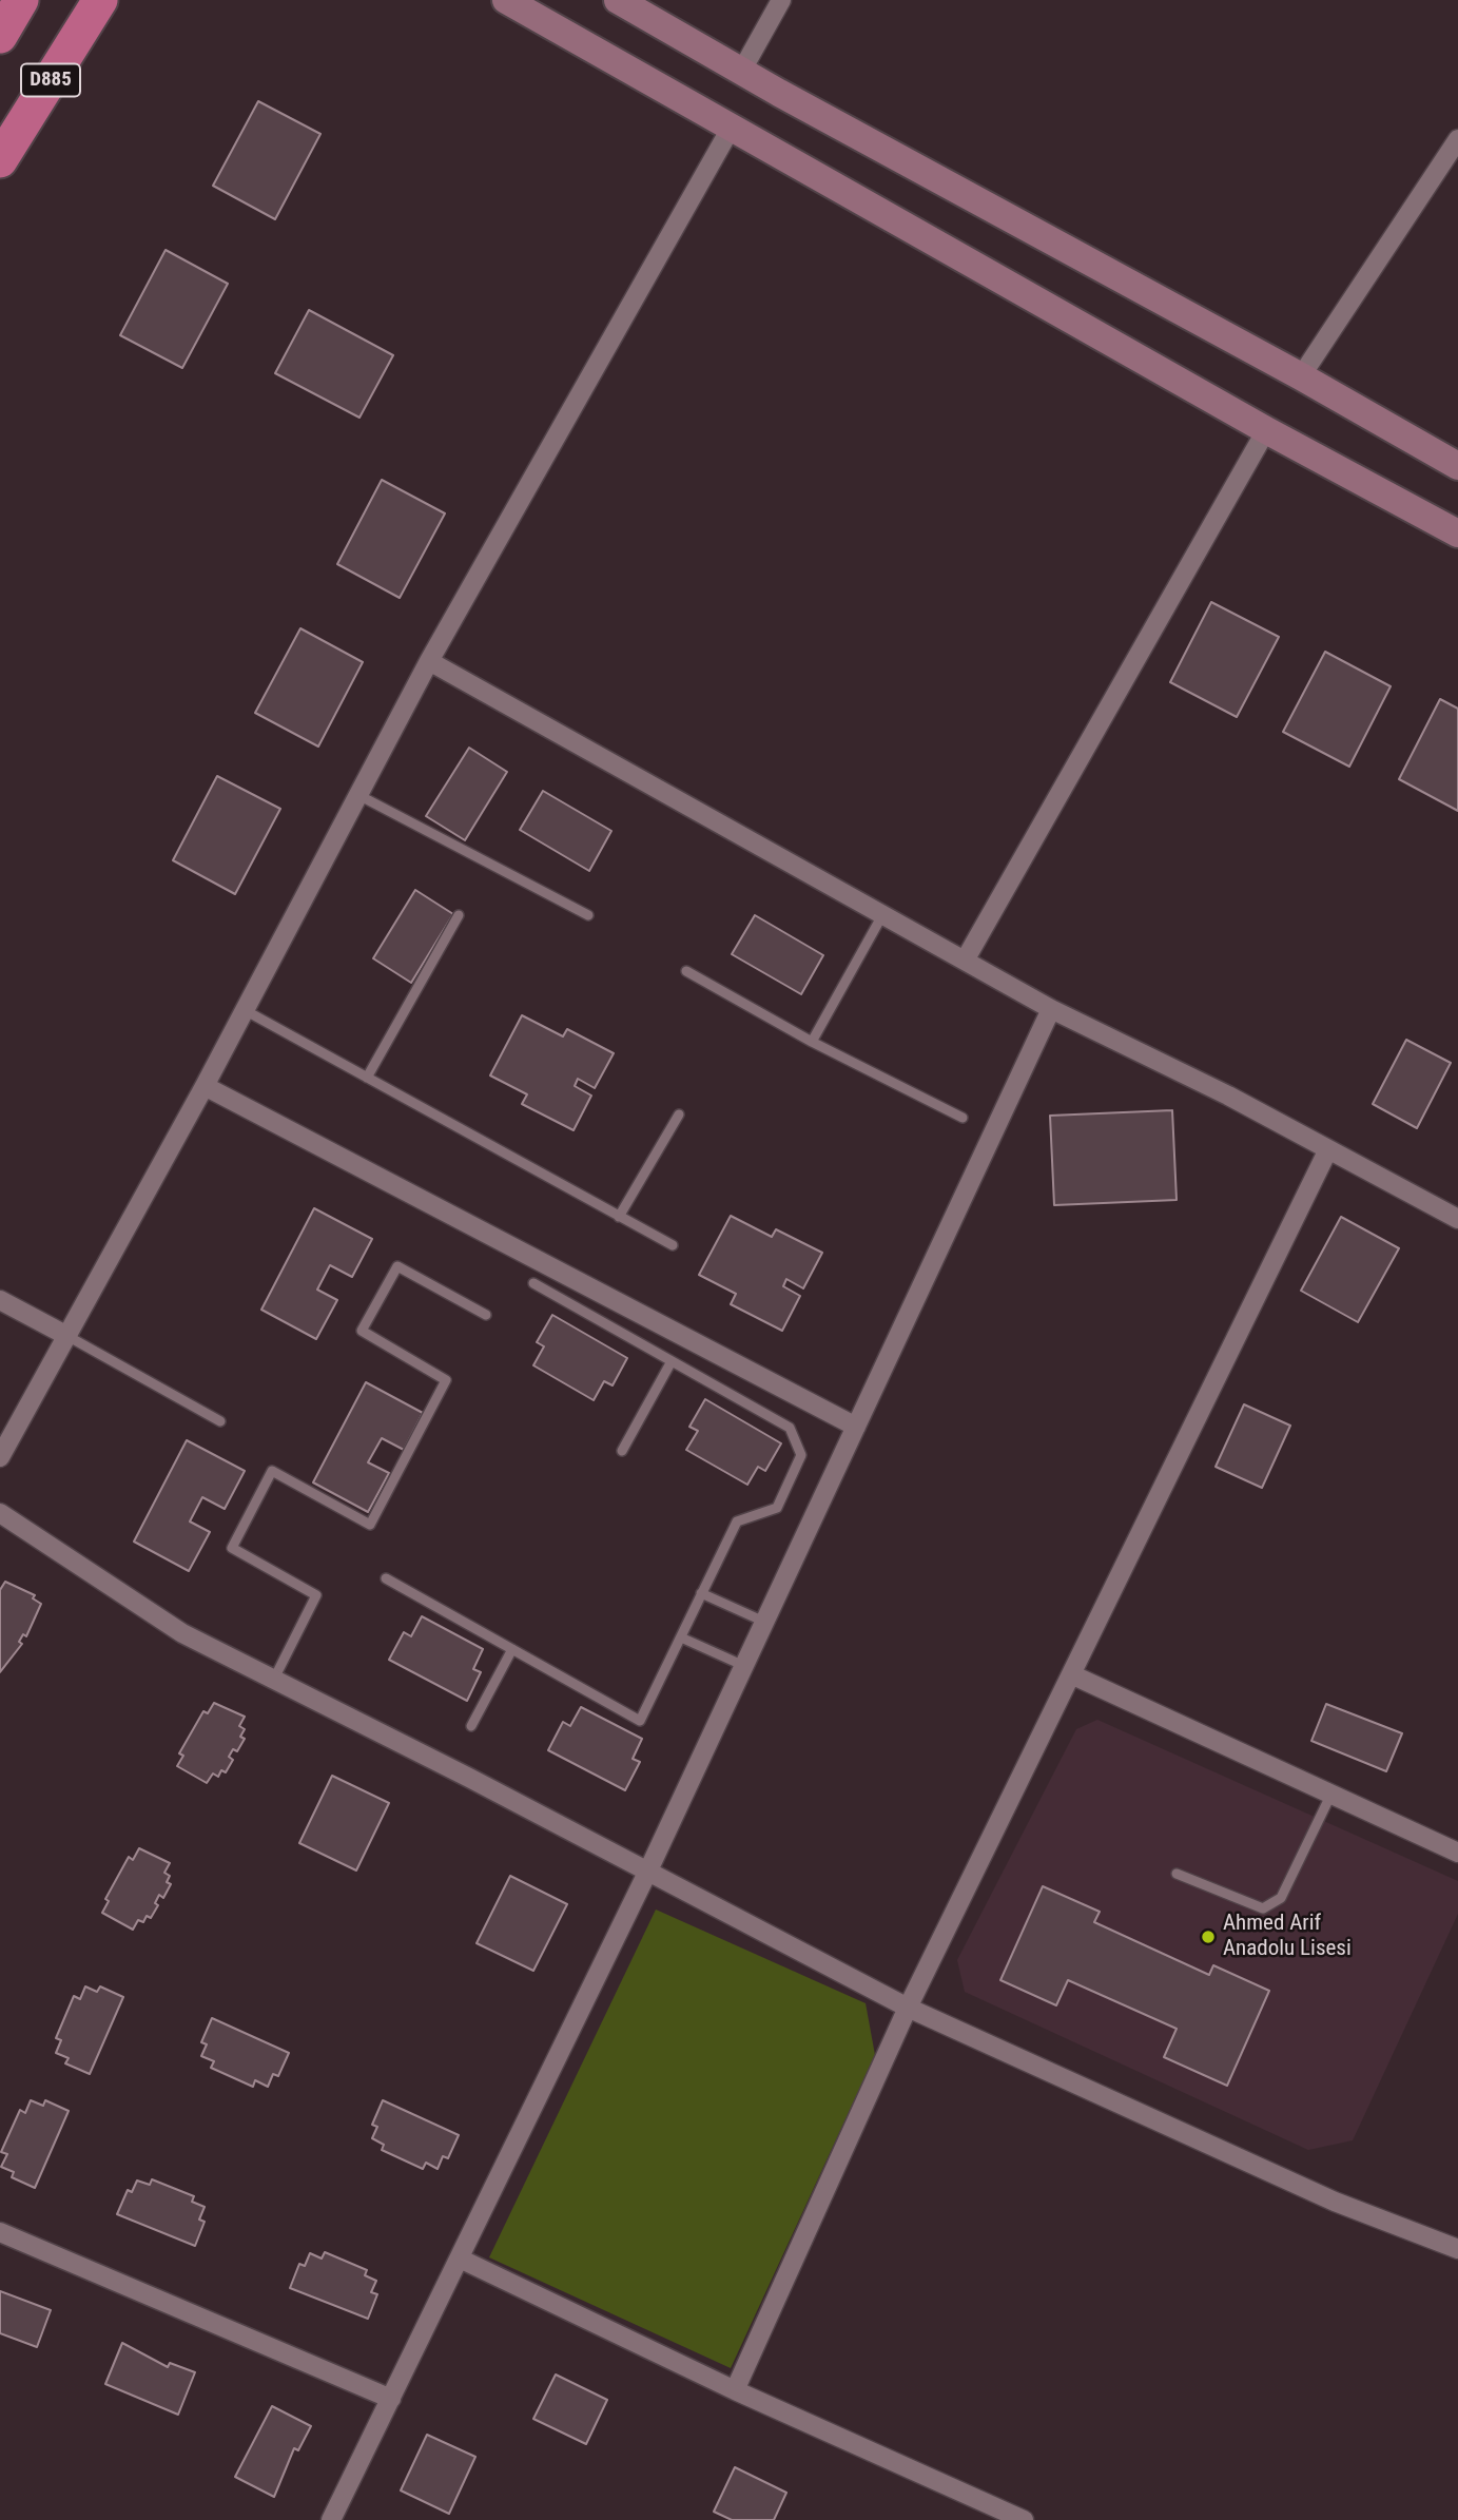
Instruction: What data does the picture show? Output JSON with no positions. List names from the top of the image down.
{
  "streets": {
    "highway": ["D885"]
  },
  "places": ["Ahmed Arif Anadolu Lisesi"]
}
